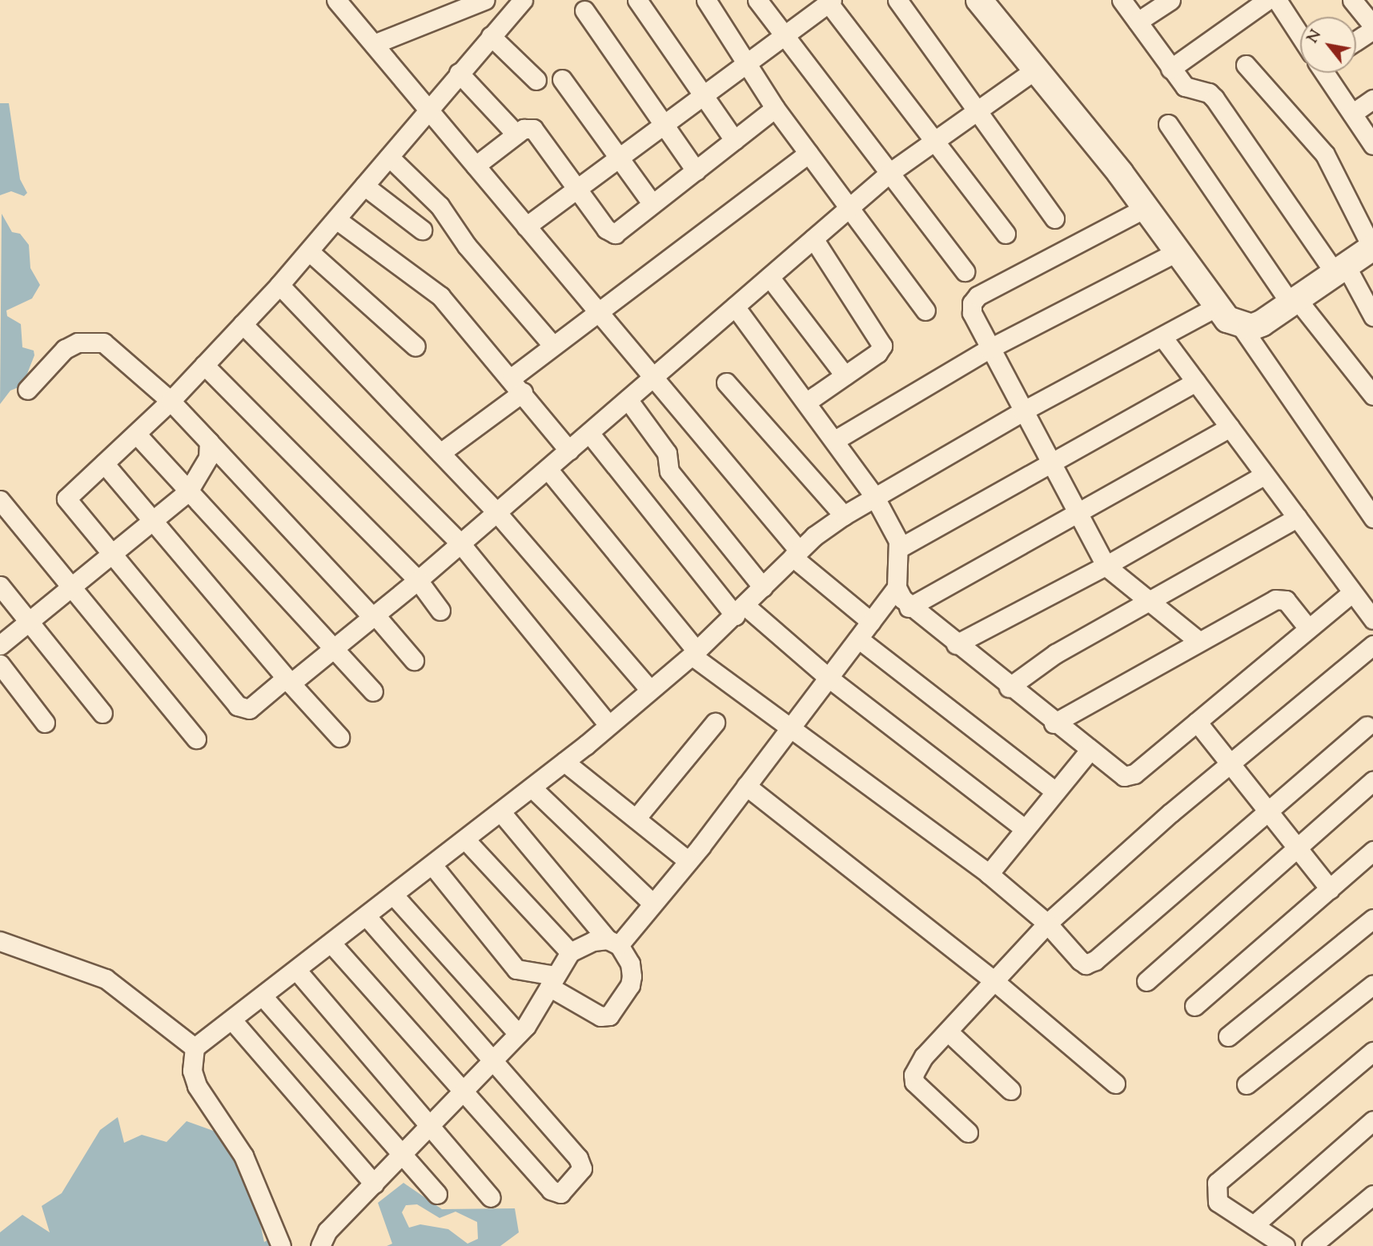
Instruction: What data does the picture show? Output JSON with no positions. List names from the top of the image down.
{
  "north": "top left"
}
